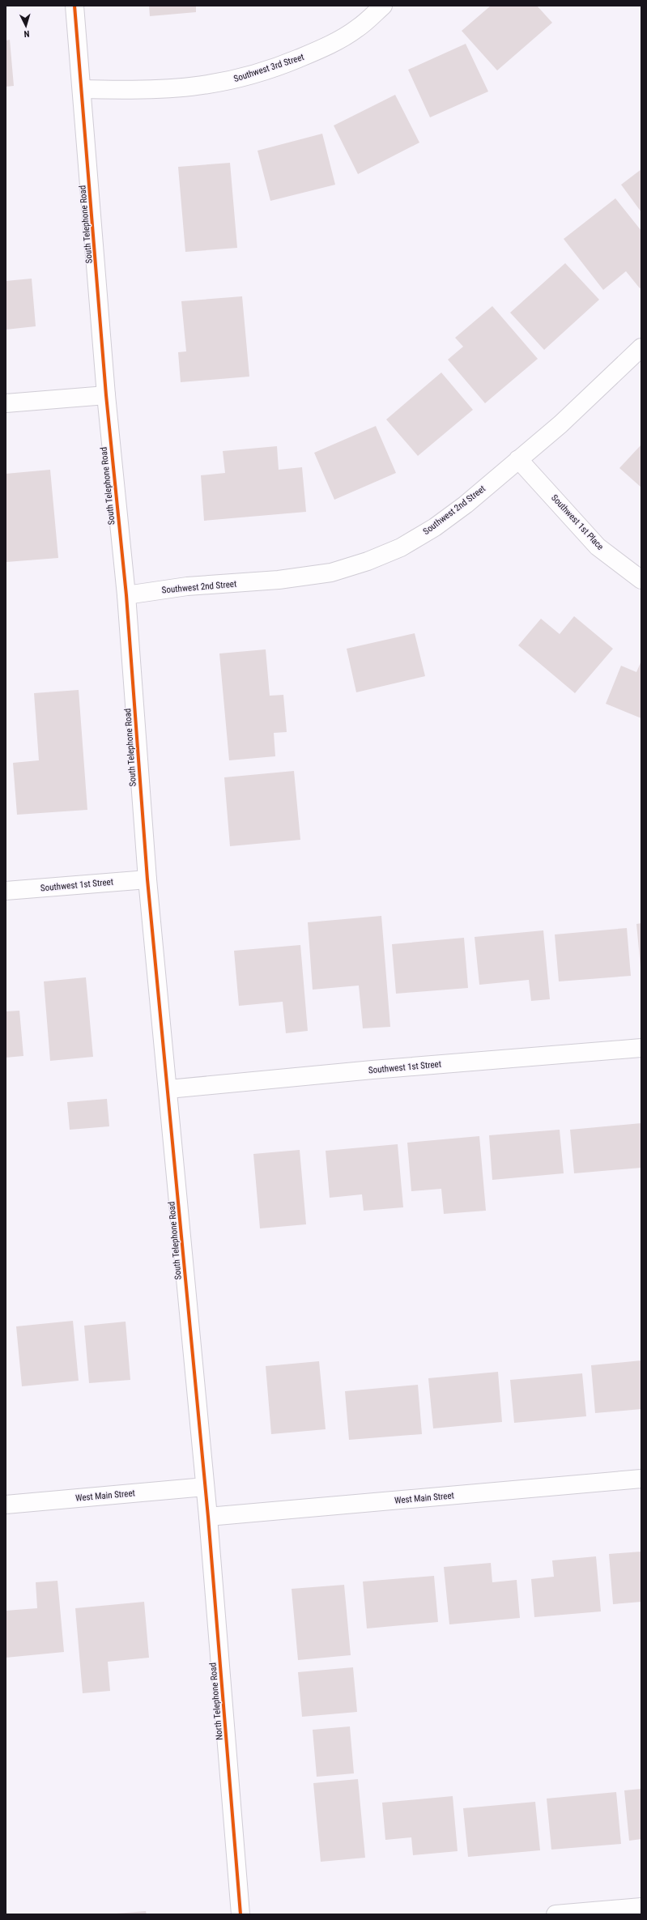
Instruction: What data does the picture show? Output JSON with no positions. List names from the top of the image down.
{
  "streets": {
    "street": [
      "Southwest 3rd Street",
      "South Telephone Road",
      "Southwest 2nd Street",
      "Southwest 1st Place",
      "Southwest 1st Street",
      "West Main Street",
      "North Telephone Road"
    ]
  },
  "crossings": [
    ["Southwest 3rd Street", "South Telephone Road"],
    ["South Telephone Road", "Southwest 2nd Street"],
    ["South Telephone Road", "Southwest 1st Street"],
    ["South Telephone Road", "West Main Street"],
    ["South Telephone Road", "North Telephone Road"],
    ["Southwest 2nd Street", "Southwest 1st Place"],
    ["West Main Street", "North Telephone Road"]
  ],
  "north": "bottom"
}
